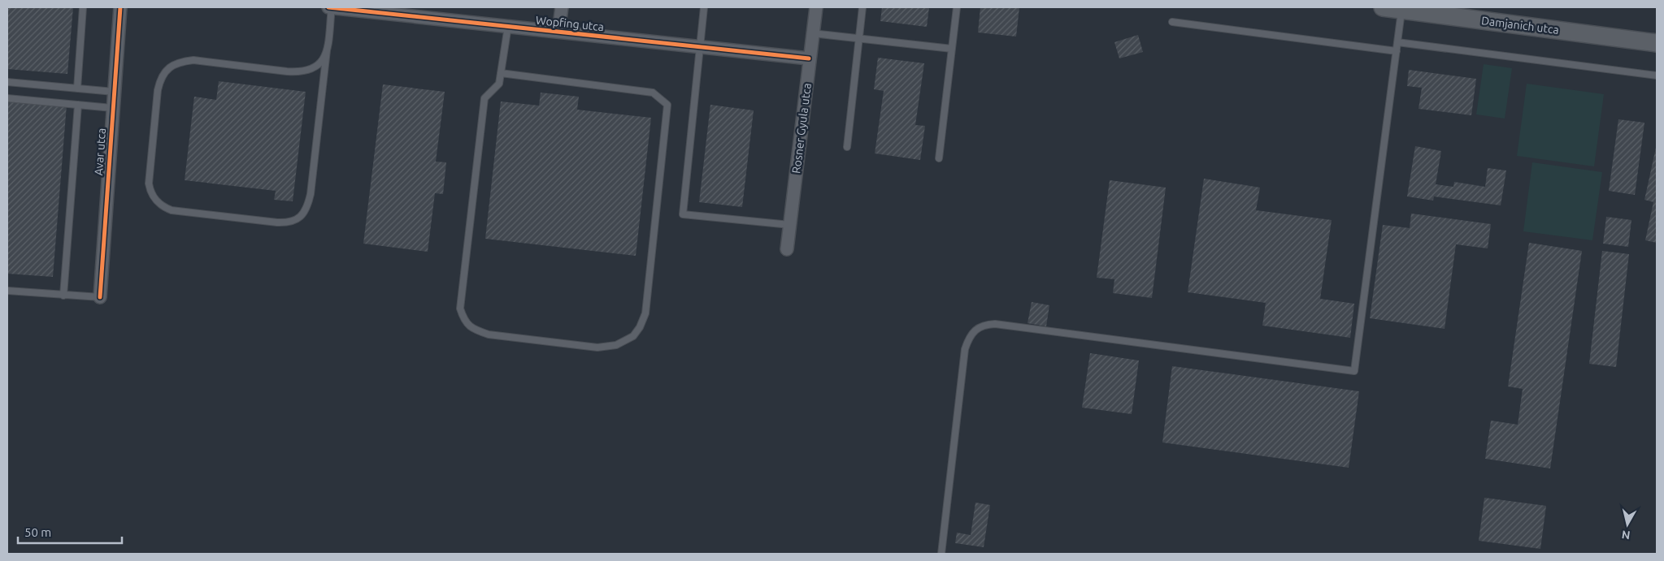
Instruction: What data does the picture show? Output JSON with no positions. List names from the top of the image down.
{
  "streets": {
    "main road": ["Damjanich utca"],
    "street": ["Wopfing utca", "Rosner Gyula utca", "Avar utca"]
  },
  "crossings": [
    ["Wopfing utca", "Rosner Gyula utca"]
  ],
  "scale_bar": "50 m",
  "north": "bottom"
}
